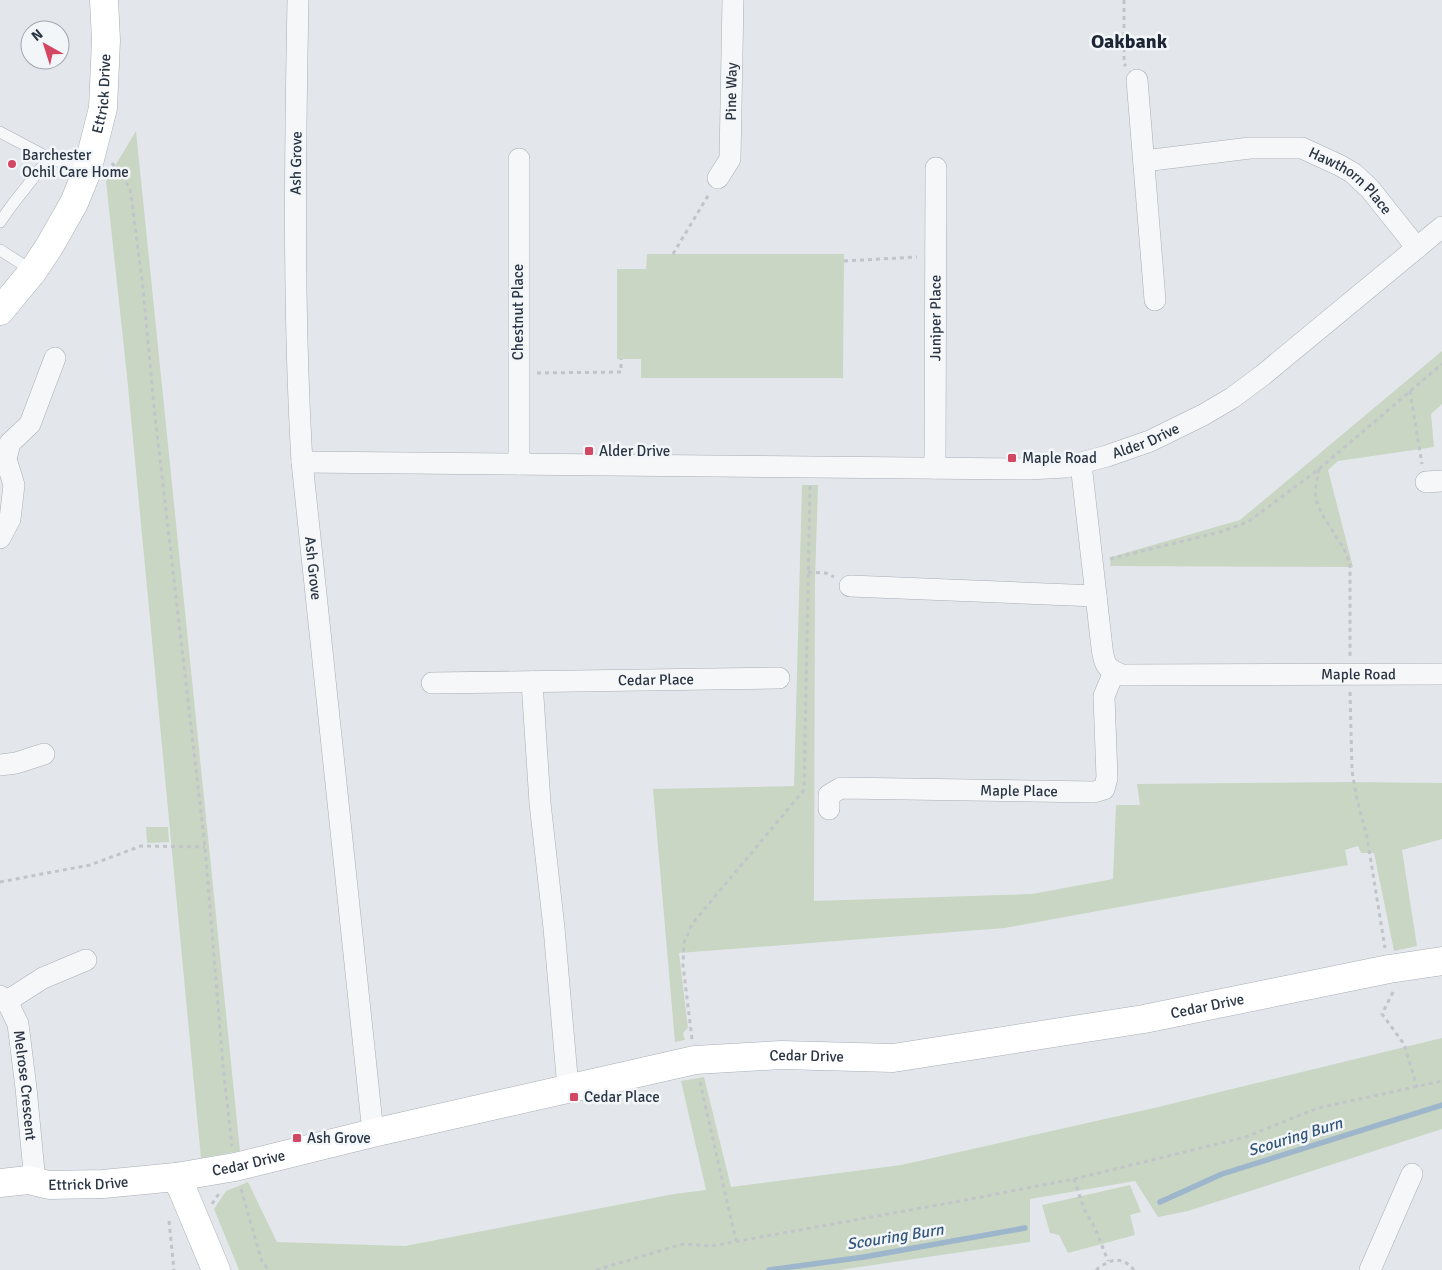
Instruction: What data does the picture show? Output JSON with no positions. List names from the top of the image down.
{
  "streets": {
    "street": [
      "Pine Way",
      "Ettrick Drive",
      "Ash Grove",
      "Hawthorn Place",
      "Chestnut Place",
      "Juniper Place",
      "Alder Drive",
      "Maple Road",
      "Cedar Place",
      "Maple Place",
      "Cedar Drive",
      "Melrose Crescent"
    ]
  },
  "crossings": [
    ["Ettrick Drive", "Cedar Drive"],
    ["Ettrick Drive", "Melrose Crescent"],
    ["Ash Grove", "Alder Drive"],
    ["Ash Grove", "Cedar Drive"],
    ["Hawthorn Place", "Alder Drive"],
    ["Chestnut Place", "Alder Drive"],
    ["Juniper Place", "Alder Drive"],
    ["Maple Road", "Maple Place"]
  ],
  "districts": ["Oakbank"],
  "water": ["Scouring Burn"],
  "places": {
    "other": ["Barchester Ochil Care Home"],
    "transit": [
      "Alder Drive",
      "Maple Road",
      "Cedar Place",
      "Ash Grove"
    ]
  },
  "north": "top left"
}
